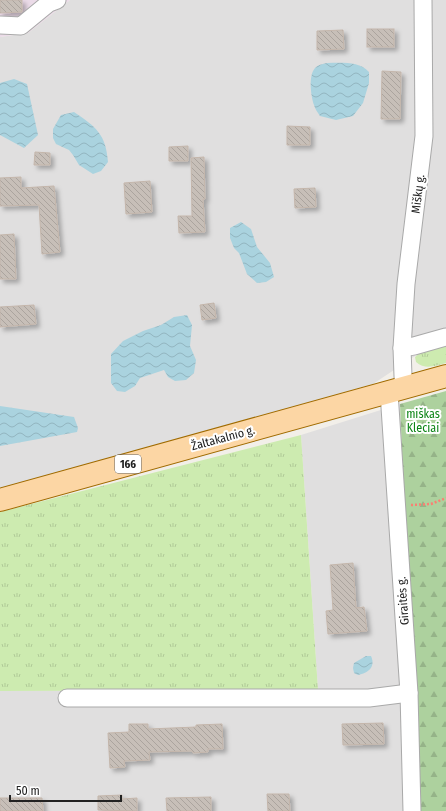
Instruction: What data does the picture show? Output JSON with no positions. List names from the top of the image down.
{
  "streets": {
    "main road": ["Žaltakalnio g.", "166"],
    "street": ["Miškų g.", "Giraitės g."]
  },
  "crossings": [
    ["Miškų g.", "Žaltakalnio g."],
    ["Miškų g.", "Giraitės g."],
    ["Žaltakalnio g.", "Giraitės g."]
  ],
  "parks": ["miškas Kleciai"],
  "scale_bar": "50 m"
}
